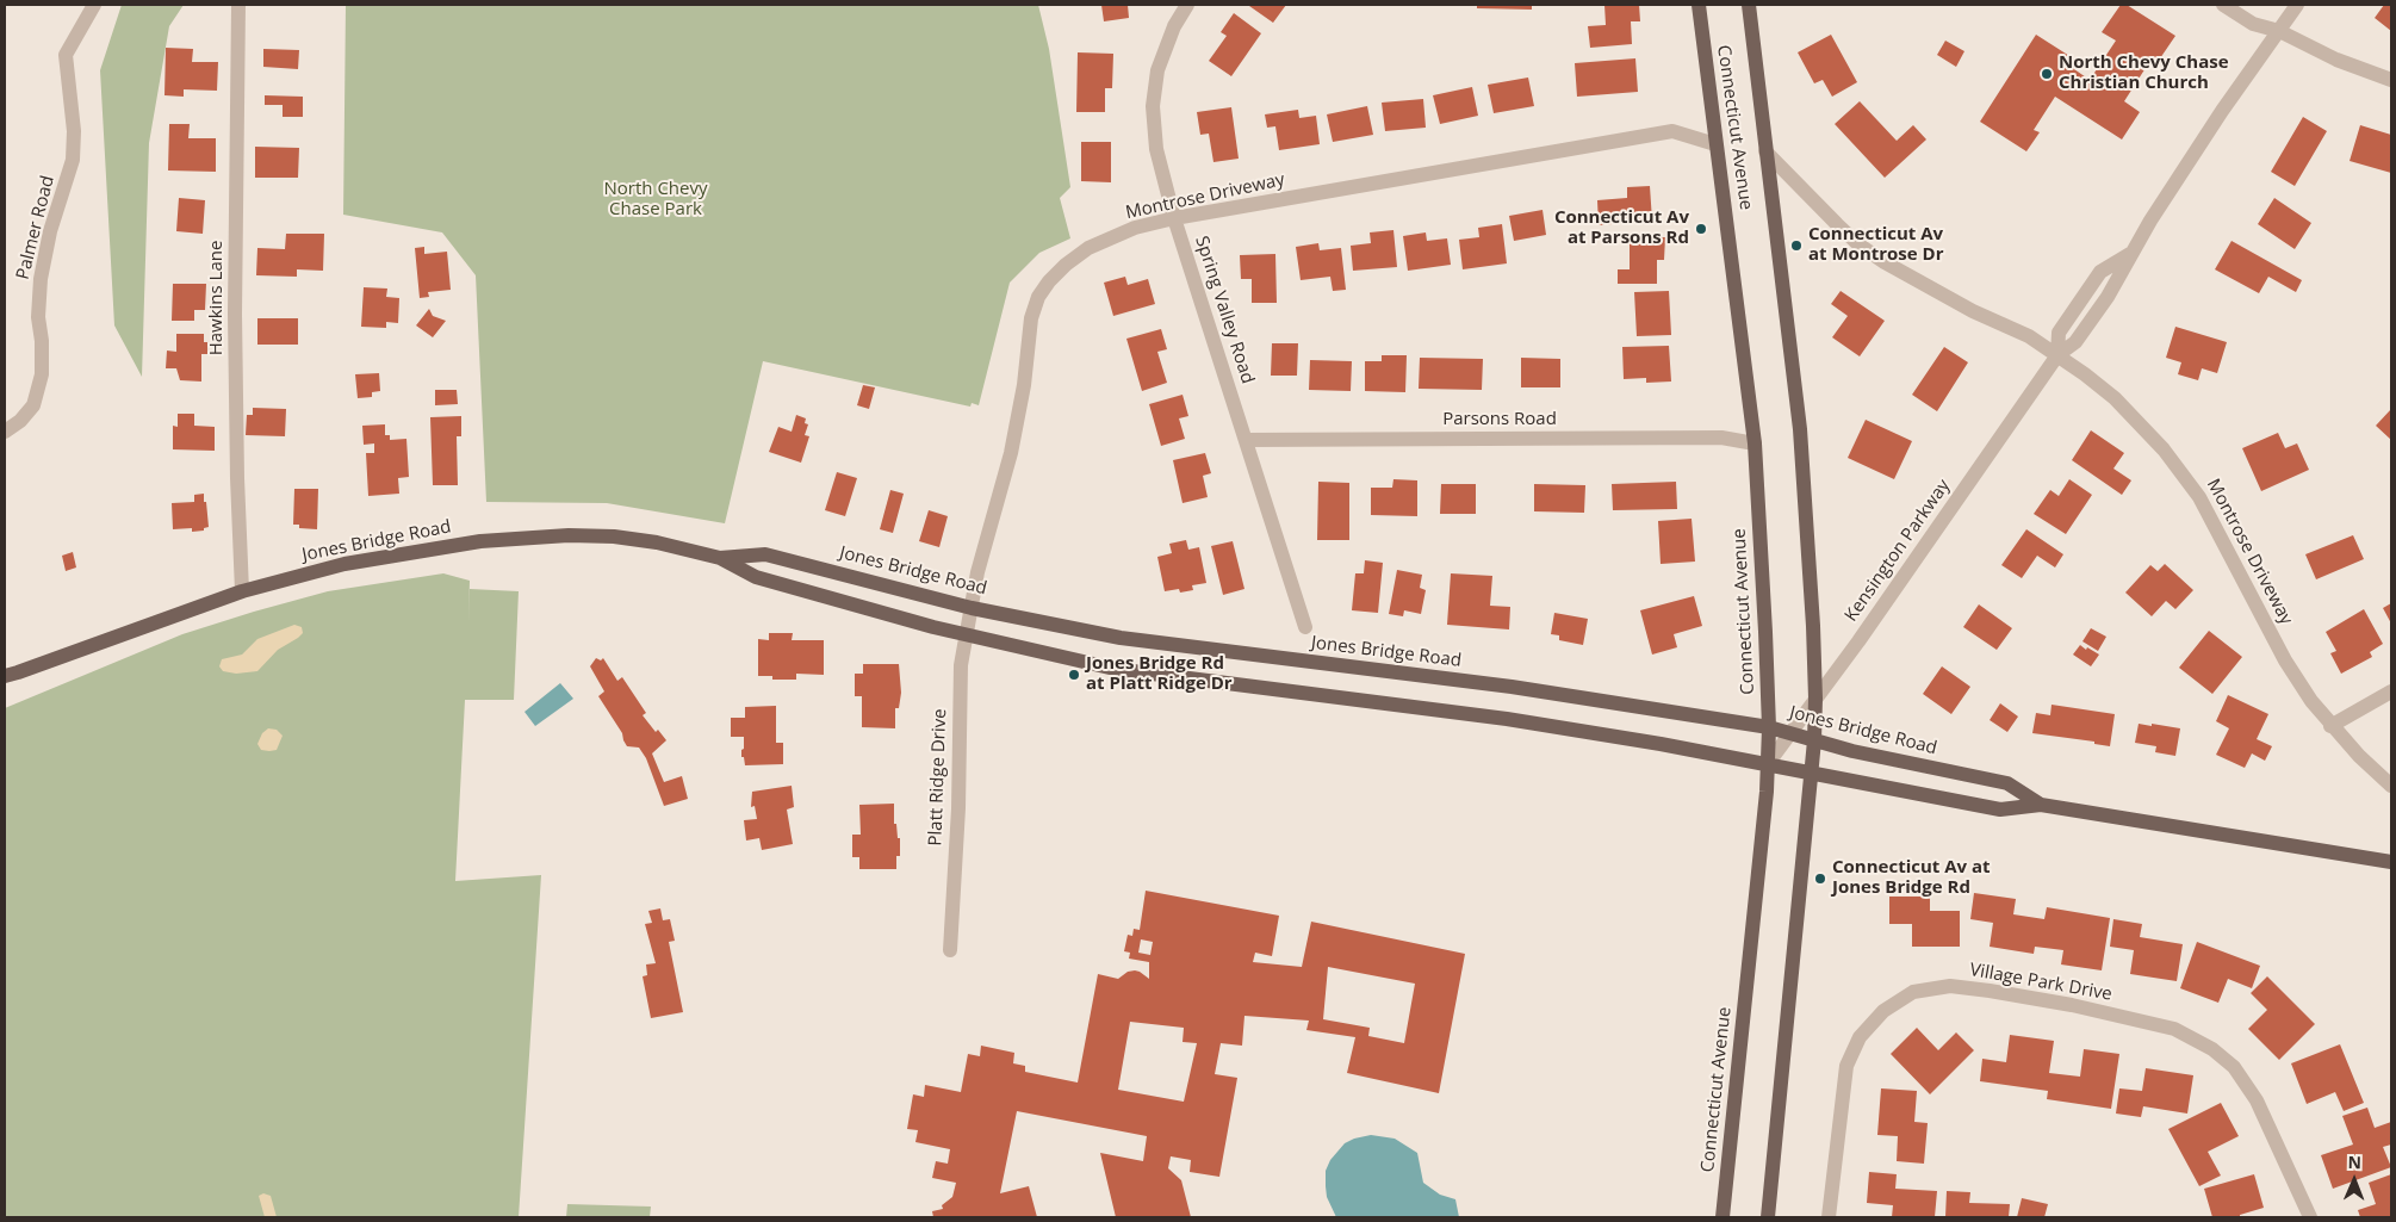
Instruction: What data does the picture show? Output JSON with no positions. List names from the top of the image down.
{
  "streets": {
    "main road": ["Connecticut Avenue", "Jones Bridge Road"],
    "street": [
      "Montrose Driveway",
      "Palmer Road",
      "Hawkins Lane",
      "Spring Valley Road",
      "Parsons Road",
      "Kensington Parkway",
      "Platt Ridge Drive",
      "Village Park Drive"
    ]
  },
  "crossings": [
    ["Connecticut Avenue", "Montrose Driveway"],
    ["Connecticut Avenue", "Parsons Road"],
    ["Connecticut Avenue", "Jones Bridge Road"],
    ["Connecticut Avenue", "Kensington Parkway"],
    ["Montrose Driveway", "Spring Valley Road"],
    ["Montrose Driveway", "Jones Bridge Road"],
    ["Montrose Driveway", "Kensington Parkway"],
    ["Montrose Driveway", "Platt Ridge Drive"],
    ["Hawkins Lane", "Jones Bridge Road"],
    ["Spring Valley Road", "Parsons Road"],
    ["Jones Bridge Road", "Kensington Parkway"],
    ["Jones Bridge Road", "Platt Ridge Drive"]
  ],
  "parks": ["North Chevy Chase Park"],
  "places": [
    "North Chevy Chase Christian Church",
    "Connecticut Av at Parsons Rd",
    "Connecticut Av at Montrose Dr",
    "Jones Bridge Rd at Platt Ridge Dr",
    "Connecticut Av at Jones Bridge Rd"
  ],
  "north": "top"
}
